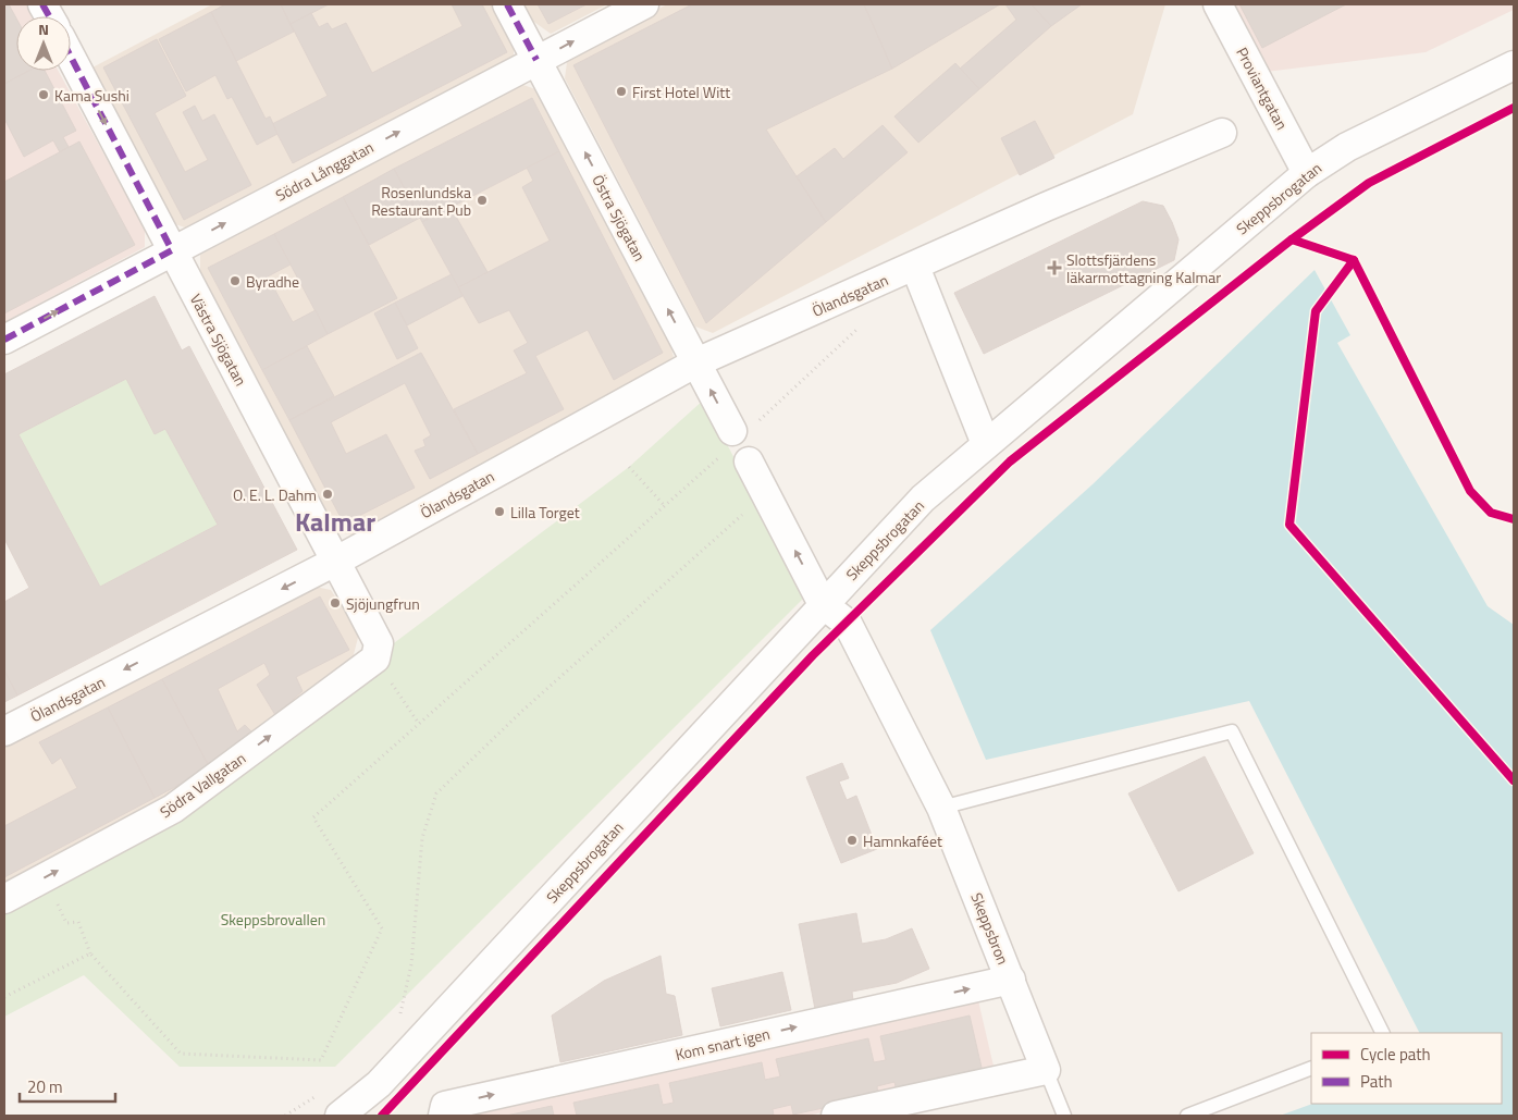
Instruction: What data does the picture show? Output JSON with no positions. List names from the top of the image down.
{
  "streets": {
    "street": [
      "Proviantgatan",
      "Södra Långgatan",
      "Skeppsbrogatan",
      "Östra Sjögatan",
      "Ölandsgatan",
      "Västra Sjögatan",
      "Södra Vallgatan",
      "Skeppsbron",
      "Kom snart igen"
    ]
  },
  "crossings": [
    ["Proviantgatan", "Skeppsbrogatan"],
    ["Södra Långgatan", "Östra Sjögatan"],
    ["Södra Långgatan", "Västra Sjögatan"],
    ["Skeppsbrogatan", "Skeppsbron"],
    ["Östra Sjögatan", "Ölandsgatan"],
    ["Ölandsgatan", "Västra Sjögatan"],
    ["Västra Sjögatan", "Södra Vallgatan"],
    ["Skeppsbron", "Kom snart igen"]
  ],
  "one_way": ["Södra Långgatan", "Östra Sjögatan", "Södra Vallgatan"],
  "districts": ["Kalmar"],
  "parks": ["Skeppsbrovallen"],
  "places": {
    "other": [
      "First Hotel Witt",
      "Kama Sushi",
      "Rosenlundska Restaurant Pub",
      "Byradhe",
      "O. E. L. Dahm",
      "Lilla Torget",
      "Sjöjungfrun",
      "Hamnkaféet"
    ],
    "health": ["Slottsfjärdens läkarmottagning Kalmar"]
  },
  "legend": ["Cycle path", "Path"],
  "scale_bar": "20 m",
  "north": "top"
}
